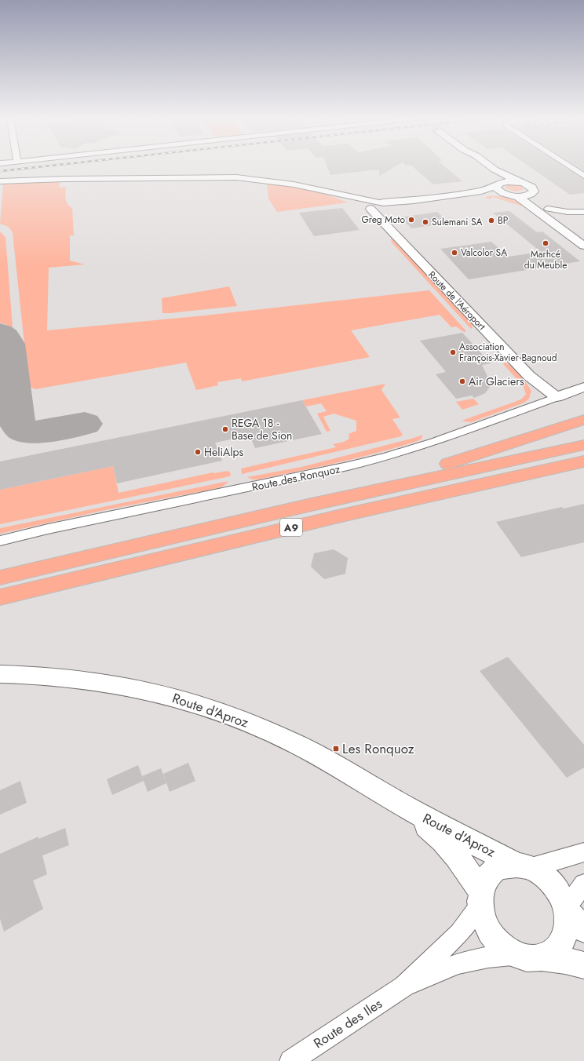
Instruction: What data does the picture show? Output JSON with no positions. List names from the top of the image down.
{
  "streets": {
    "highway": ["A9"],
    "street": [
      "Route de l'Aéroport",
      "Route des Ronquoz",
      "Route d'Aproz",
      "Route des Iles"
    ]
  },
  "crossings": [
    ["Route de l'Aéroport", "Route des Ronquoz"],
    ["Route d'Aproz", "Route des Iles"]
  ],
  "places": {
    "other": [
      "Greg Moto",
      "BP",
      "Sulemani SA",
      "Marhcé du Meuble",
      "Valcolor SA",
      "Association François-Xavier Bagnoud",
      "Air Glaciers",
      "REGA 18 - Base de Sion",
      "HeliAlps"
    ],
    "transit": ["Les Ronquoz"]
  }
}
